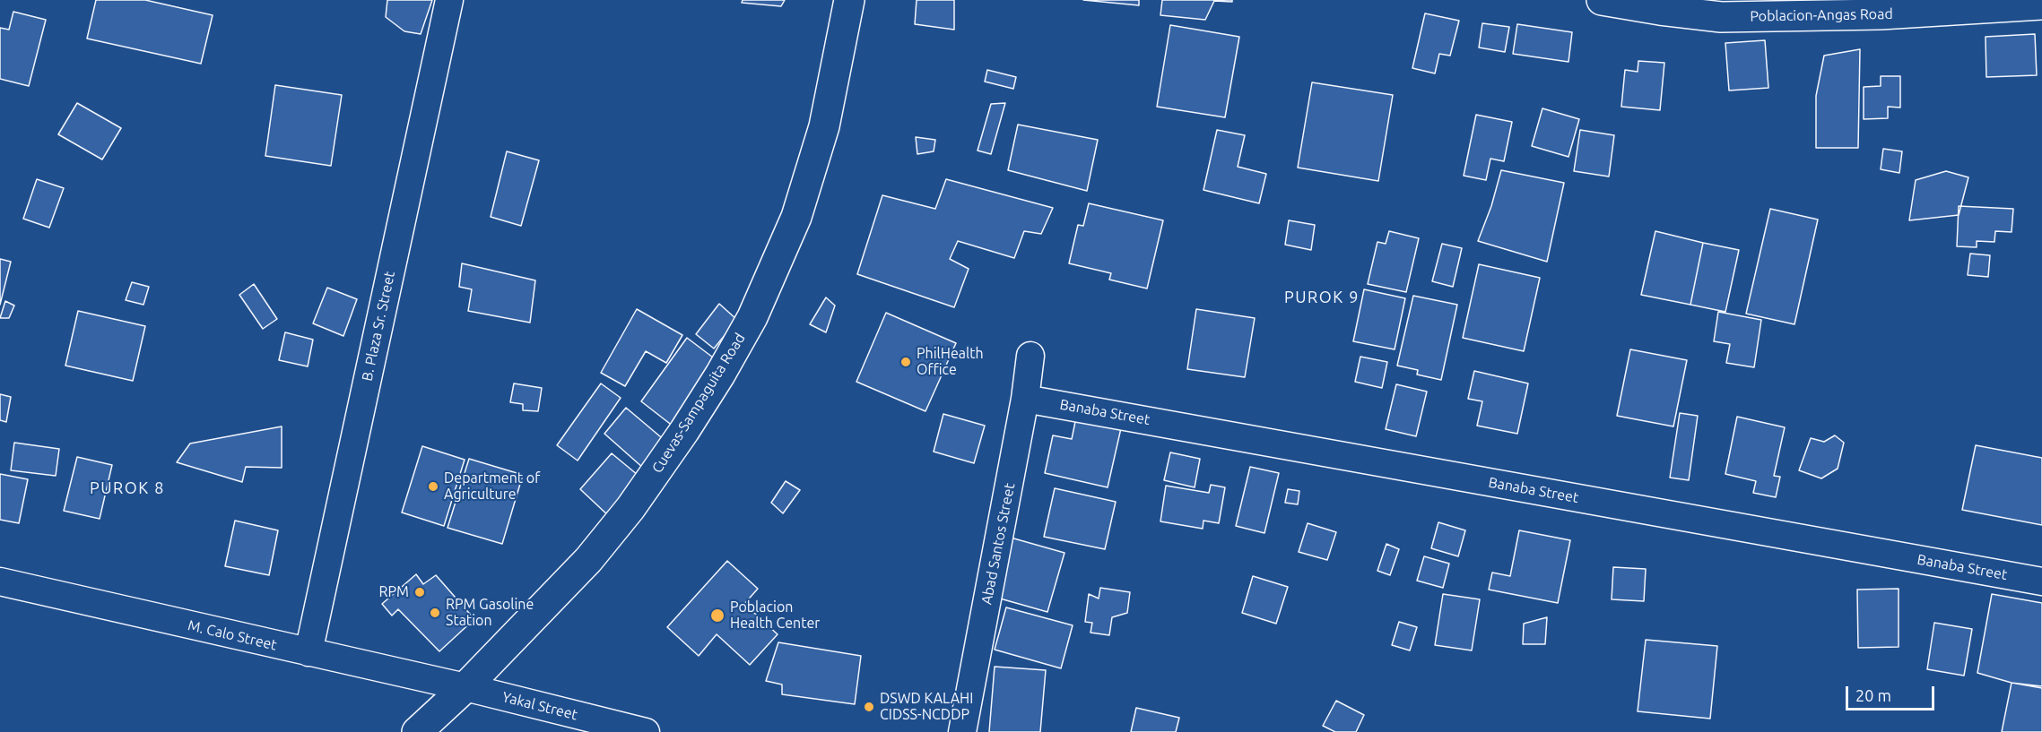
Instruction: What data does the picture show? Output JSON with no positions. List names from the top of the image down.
{
  "streets": {
    "main road": ["Poblacion-Angas Road", "Cuevas-Sampaguita Road"],
    "street": [
      "B. Plaza Sr. Street",
      "Banaba Street",
      "Abad Santos Street",
      "M. Calo Street",
      "Yakal Street"
    ]
  },
  "crossings": [
    ["B. Plaza Sr. Street", "M. Calo Street"],
    ["Cuevas-Sampaguita Road", "M. Calo Street"],
    ["Cuevas-Sampaguita Road", "Yakal Street"],
    ["Banaba Street", "Abad Santos Street"],
    ["M. Calo Street", "Yakal Street"]
  ],
  "districts": ["PUROK 9", "PUROK 8"],
  "places": [
    "PhilHealth Office",
    "Department of Agriculture",
    "RPM",
    "RPM Gasoline Station",
    "Poblacion Health Center",
    "DSWD KALAHI CIDSS-NCDDP"
  ],
  "scale_bar": "20 m"
}
